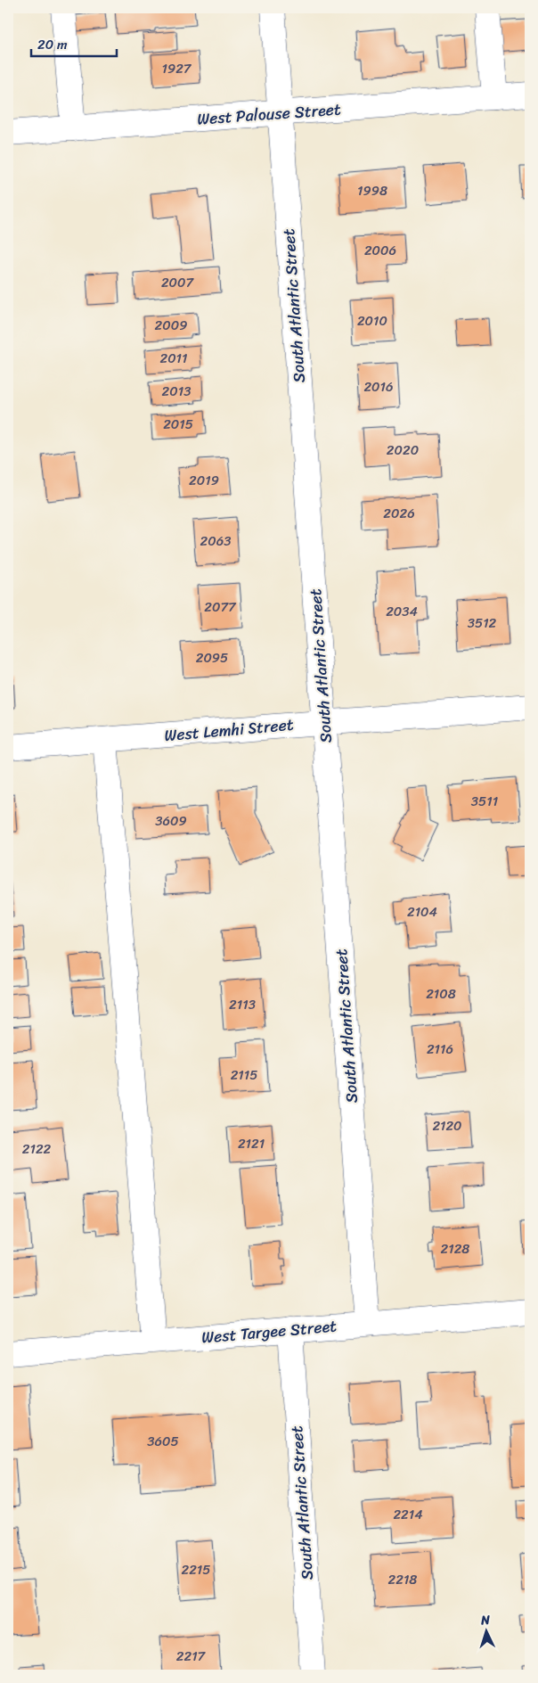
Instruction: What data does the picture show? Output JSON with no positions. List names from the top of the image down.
{
  "streets": {
    "street": [
      "West Palouse Street",
      "South Atlantic Street",
      "West Lemhi Street",
      "West Targee Street"
    ]
  },
  "crossings": [
    ["West Palouse Street", "South Atlantic Street"],
    ["South Atlantic Street", "West Lemhi Street"],
    ["South Atlantic Street", "West Targee Street"]
  ],
  "house_numbers": [
    "1927",
    "1998",
    "2006",
    "2007",
    "2010",
    "2009",
    "2011",
    "2016",
    "2013",
    "2015",
    "2020",
    "2019",
    "2026",
    "2063",
    "2077",
    "2034",
    "3512",
    "2095",
    "3511",
    "3609",
    "2104",
    "2108",
    "2113",
    "2116",
    "2115",
    "2120",
    "2121",
    "2122",
    "2128",
    "3605",
    "2214",
    "2215",
    "2218",
    "2217"
  ],
  "scale_bar": "20 m",
  "north": "top"
}
